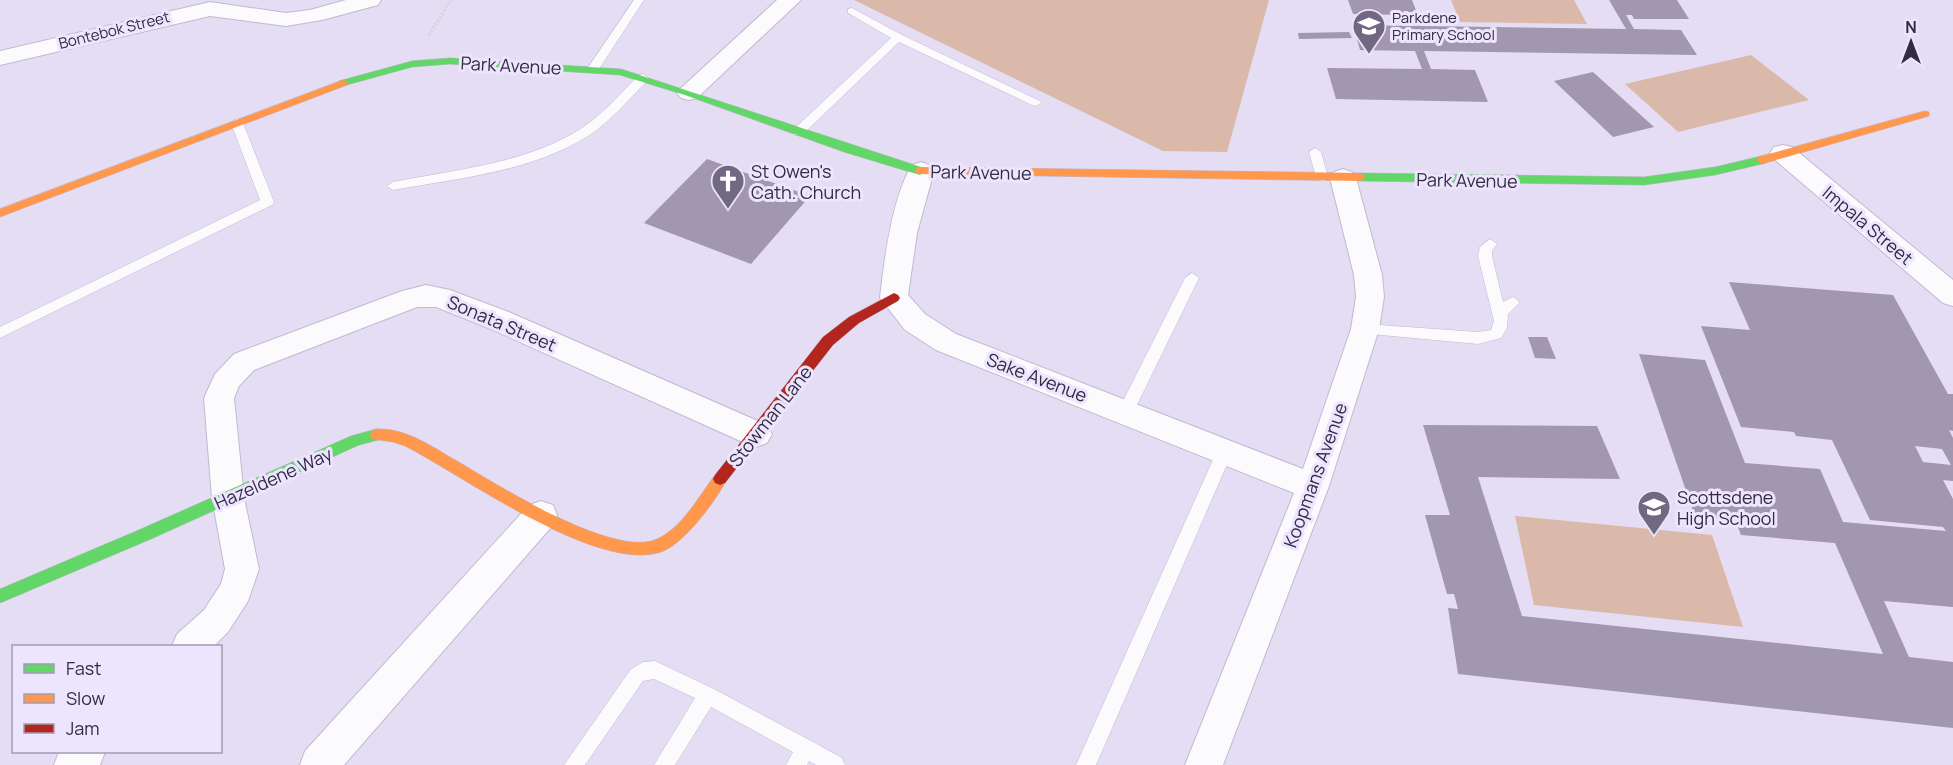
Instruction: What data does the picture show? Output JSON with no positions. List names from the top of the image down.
{
  "streets": {
    "street": [
      "Bontebok Street",
      "Park Avenue",
      "Impala Street",
      "Sonata Street",
      "Sake Avenue",
      "Stowman Lane",
      "Koopmans Avenue",
      "Hazeldene Way"
    ]
  },
  "crossings": [
    ["Park Avenue", "Impala Street"],
    ["Park Avenue", "Koopmans Avenue"],
    ["Sonata Street", "Stowman Lane"],
    ["Sonata Street", "Hazeldene Way"],
    ["Sake Avenue", "Stowman Lane"],
    ["Sake Avenue", "Koopmans Avenue"],
    ["Stowman Lane", "Hazeldene Way"]
  ],
  "places": {
    "school or university": ["Parkdene Primary School", "Scottsdene High School"],
    "church": ["St Owen's Cath. Church"]
  },
  "legend": ["Fast", "Slow", "Jam"],
  "north": "top"
}
